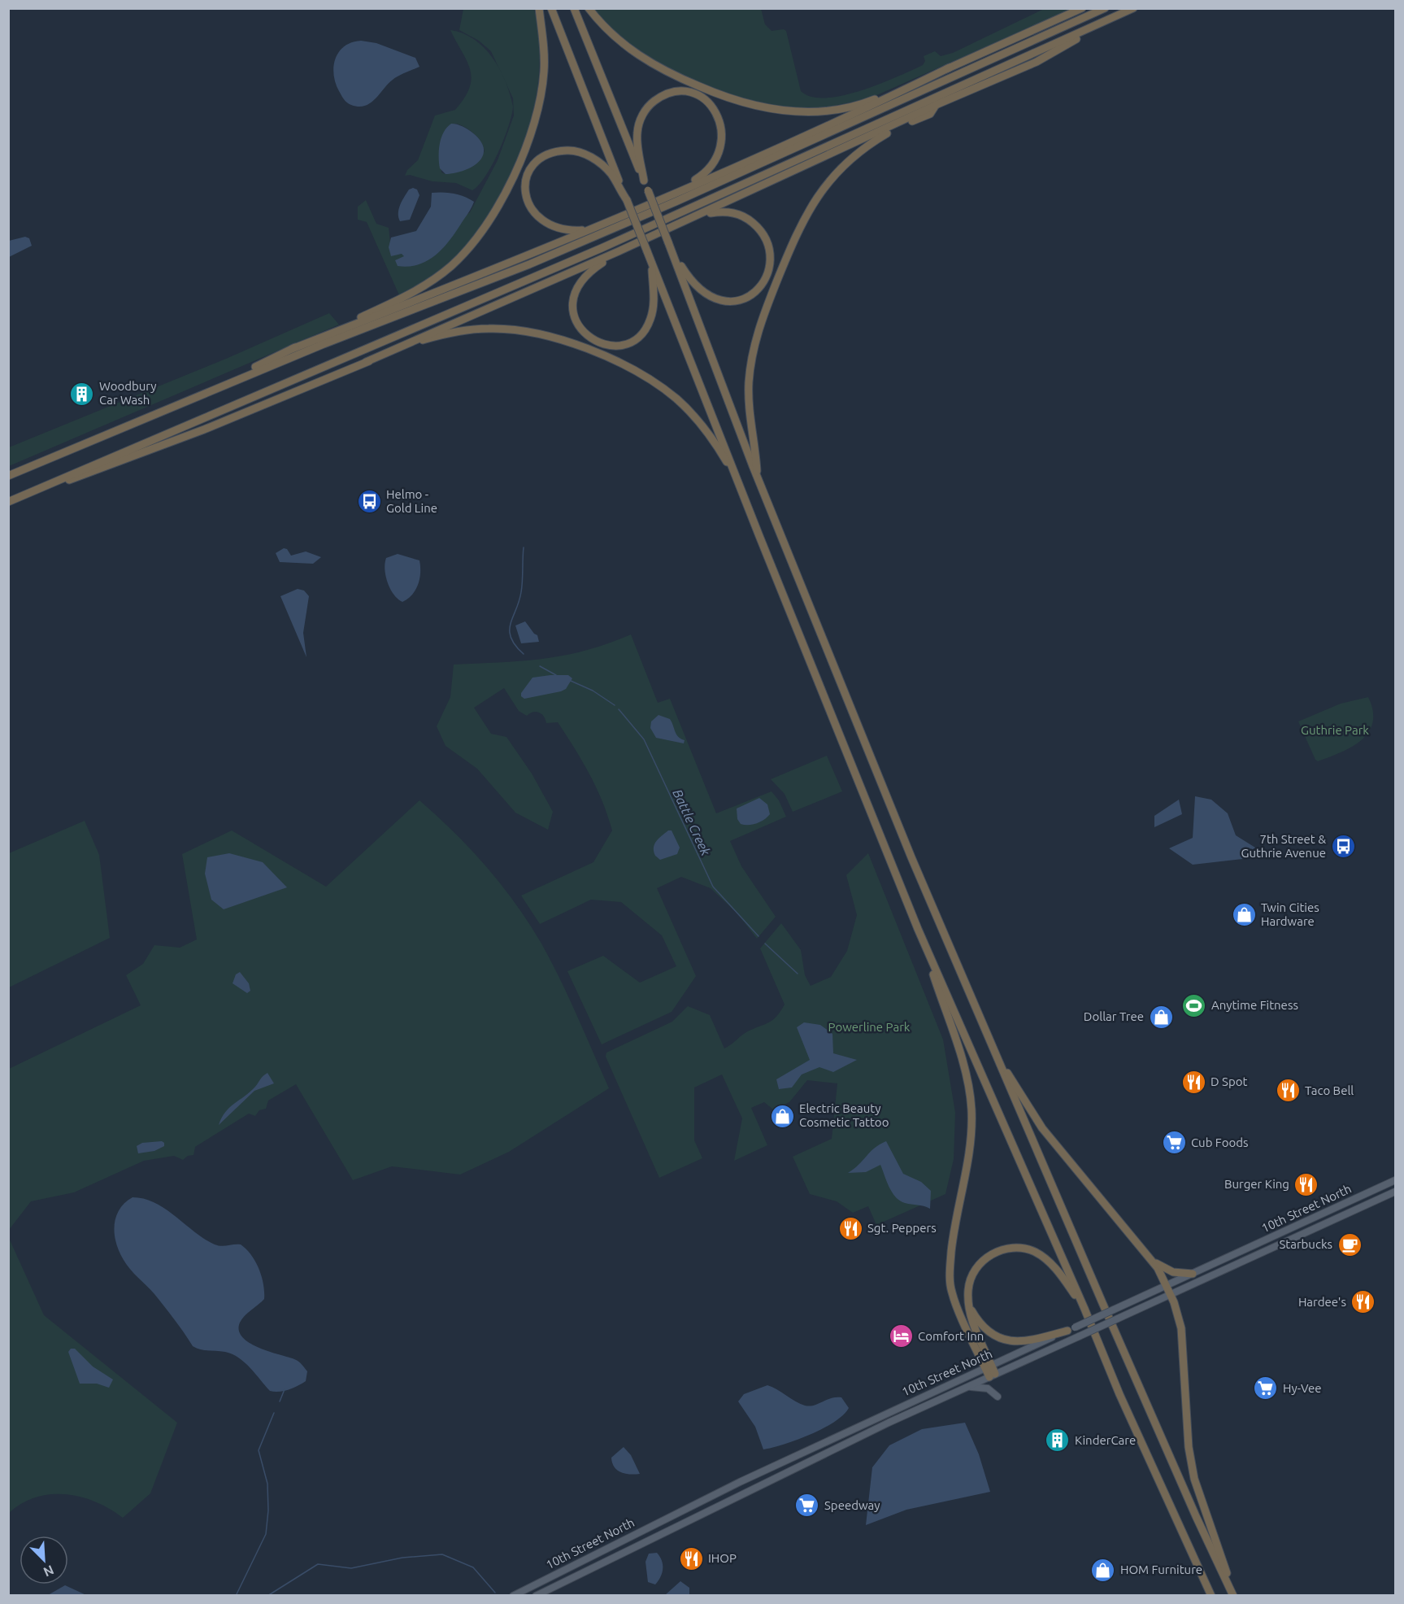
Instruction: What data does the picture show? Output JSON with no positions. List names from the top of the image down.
{
  "streets": {
    "main road": ["10th Street North"]
  },
  "water": ["Battle Creek"],
  "parks": ["Guthrie Park", "Powerline Park"],
  "places": {
    "building": ["Woodbury Car Wash", "KinderCare"],
    "bus stop": ["Helmo - Gold Line", "7th Street & Guthrie Avenue"],
    "shop": [
      "Twin Cities Hardware",
      "Dollar Tree",
      "Electric Beauty Cosmetic Tattoo",
      "HOM Furniture"
    ],
    "sports": ["Anytime Fitness"],
    "restaurant": [
      "D Spot",
      "Taco Bell",
      "Burger King",
      "Sgt. Peppers",
      "Hardee's",
      "IHOP"
    ],
    "supermarket": ["Cub Foods", "Hy-Vee", "Speedway"],
    "cafe": ["Starbucks"],
    "hotel": ["Comfort Inn"]
  },
  "north": "bottom right"
}
